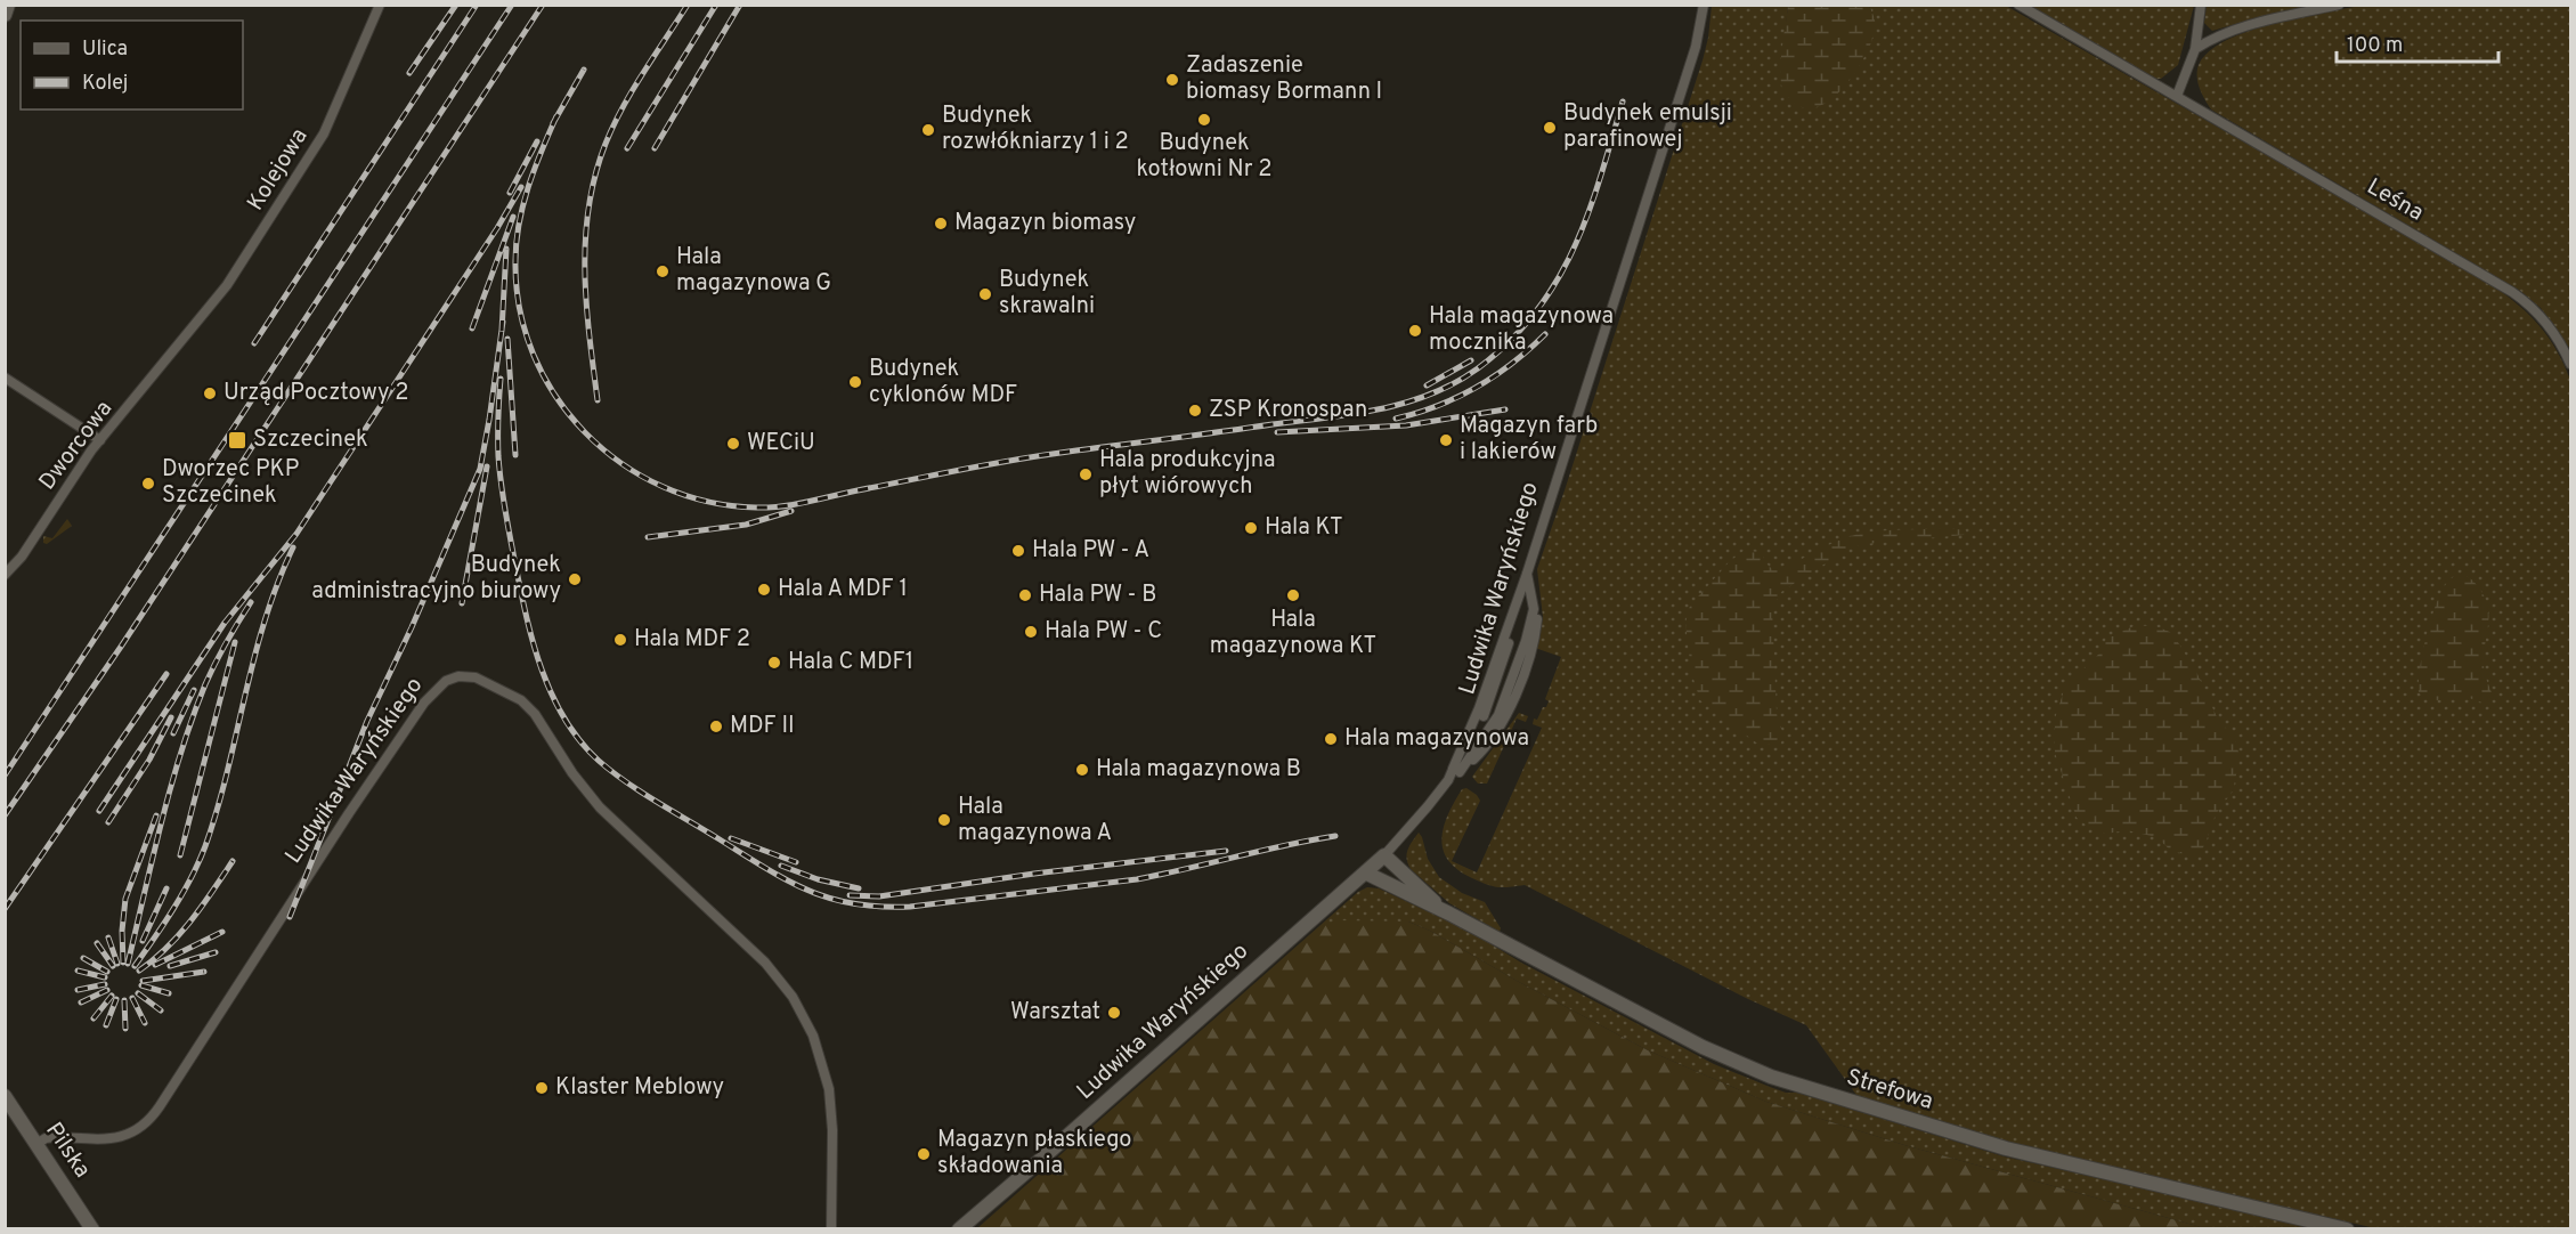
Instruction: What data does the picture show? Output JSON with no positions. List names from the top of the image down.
{
  "streets": {
    "street": [
      "Kolejowa",
      "Leśna",
      "Dworcowa",
      "Ludwika Waryńskiego",
      "Strefowa",
      "Pilska"
    ]
  },
  "crossings": [
    ["Kolejowa", "Dworcowa"],
    ["Ludwika Waryńskiego", "Strefowa"],
    ["Ludwika Waryńskiego", "Pilska"]
  ],
  "places": {
    "other": [
      "Zadaszenie biomasy Bormann I",
      "Budynek kotłowni Nr 2",
      "Budynek emulsji parafinowej",
      "Budynek rozwłókniarzy 1 i 2",
      "Magazyn biomasy",
      "Hala magazynowa G",
      "Budynek skrawalni",
      "Hala magazynowa mocznika",
      "Budynek cyklonów MDF",
      "Urząd Pocztowy 2",
      "ZSP Kronospan",
      "Magazyn farb i lakierów",
      "WECiU",
      "Hala produkcyjna płyt wiórowych",
      "Dworzec PKP Szczecinek",
      "Hala KT",
      "Hala PW - A",
      "Budynek administracyjno biurowy",
      "Hala A MDF 1",
      "Hala PW - B",
      "Hala magazynowa KT",
      "Hala PW - C",
      "Hala MDF 2",
      "Hala C MDF1",
      "MDF II",
      "Hala magazynowa",
      "Hala magazynowa B",
      "Hala magazynowa A",
      "Warsztat",
      "Klaster Meblowy",
      "Magazyn płaskiego składowania"
    ],
    "transit": ["Szczecinek"]
  },
  "legend": ["Ulica", "Kolej"],
  "scale_bar": "100 m"
}
